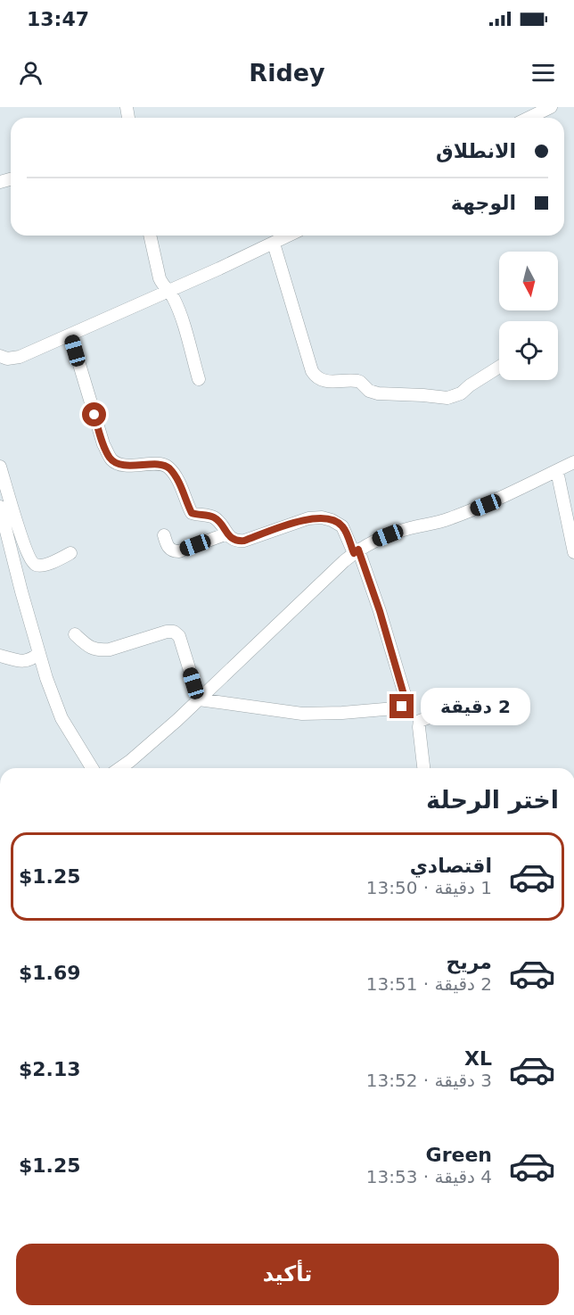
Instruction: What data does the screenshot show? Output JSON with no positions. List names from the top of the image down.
{
  "north": "bottom",
  "page": {
    "status": "13:47",
    "header": "Ridey",
    "banner": ["الانطلاق", "الوجهة"],
    "bubble": "2 دقيقة",
    "heading": "اختر الرحلة",
    "list": [
      {
        "name": "اقتصادي",
        "note": "1 دقيقة · 13:50",
        "value": "$1.25"
      },
      {
        "name": "مريح",
        "note": "2 دقيقة · 13:51",
        "value": "$1.69"
      },
      {
        "name": "XL",
        "note": "3 دقيقة · 13:52",
        "value": "$2.13"
      },
      {
        "name": "Green",
        "note": "4 دقيقة · 13:53",
        "value": "$1.25"
      }
    ],
    "buttons": "تأكيد"
  }
}
